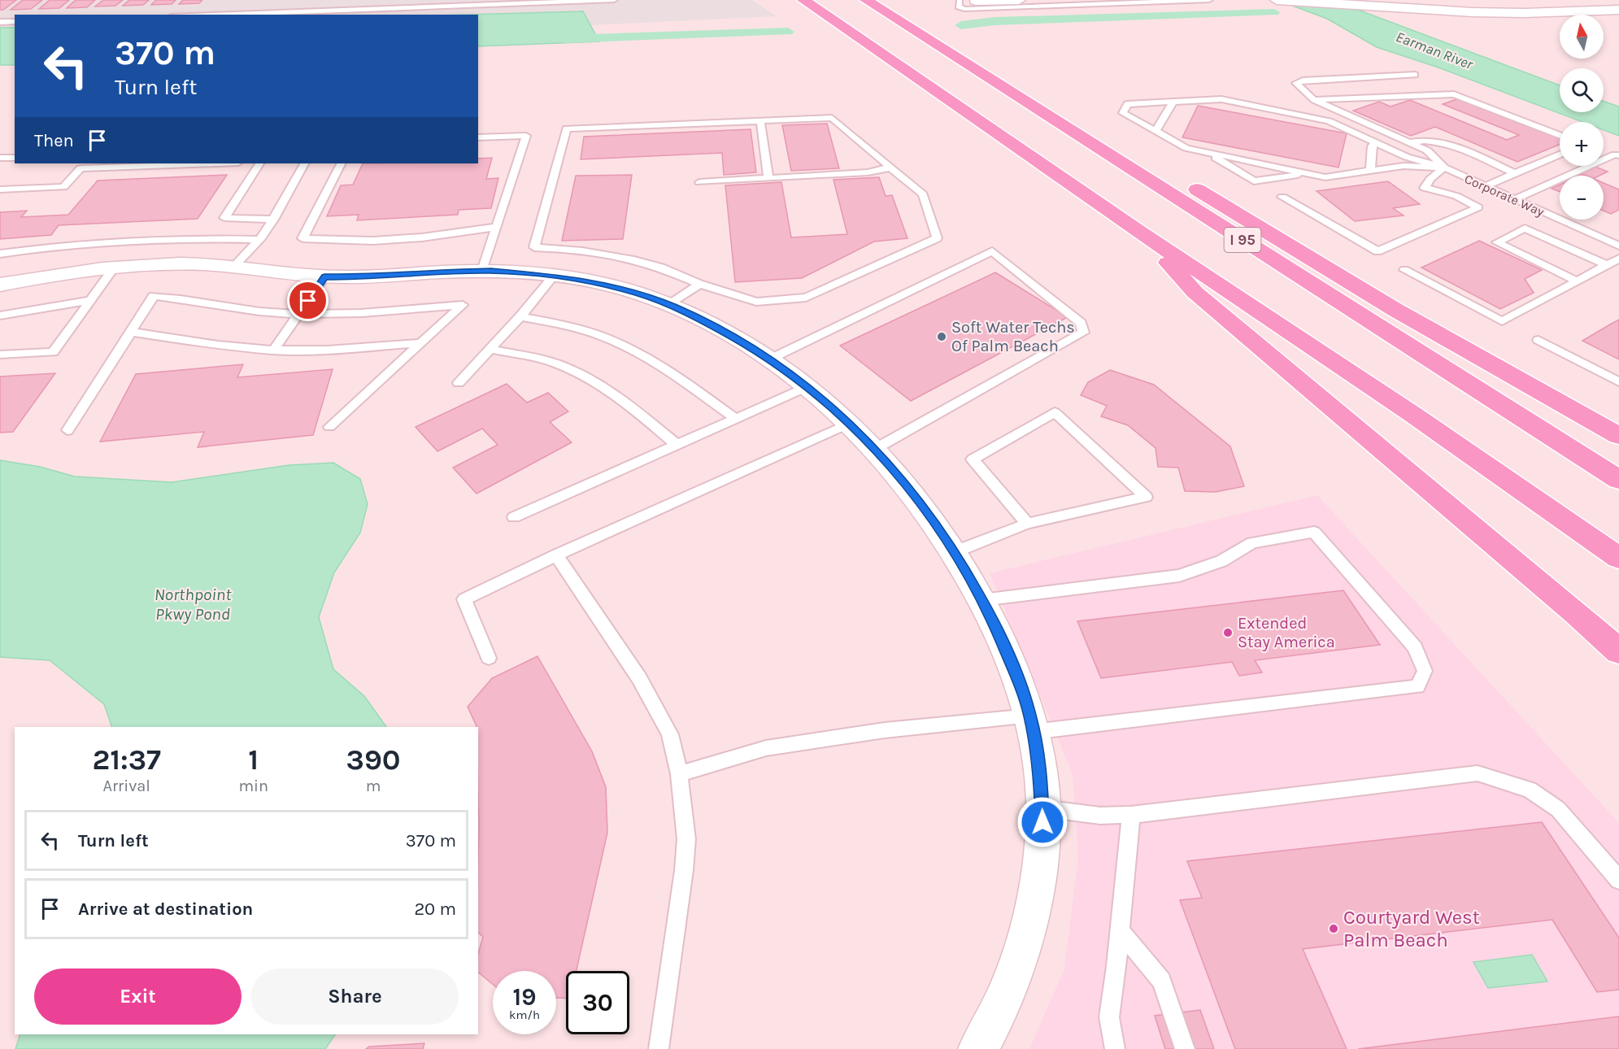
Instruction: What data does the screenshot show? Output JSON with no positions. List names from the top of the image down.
{
  "streets": {
    "highway": ["I 95"],
    "lane": ["Corporate Way"]
  },
  "water": ["Earman River", "Northpoint Pkwy Pond"],
  "places": ["Soft Water Techs Of Palm Beach", "Extended Stay America", "Courtyard West Palm Beach"],
  "north": "top",
  "page": {
    "map_buttons": ["+", "−"],
    "turn": ["370 m", "Turn left"],
    "then": "Then",
    "eta": [
      "21:37",
      "Arrival",
      "1",
      "min",
      "390",
      "m"
    ],
    "list": [
      {
        "name": "Turn left",
        "value": "370 m"
      },
      {
        "name": "Arrive at destination",
        "value": "20 m"
      }
    ],
    "buttons": ["Exit", "Share"],
    "speed": "19 km/h",
    "limit": "30"
  }
}
